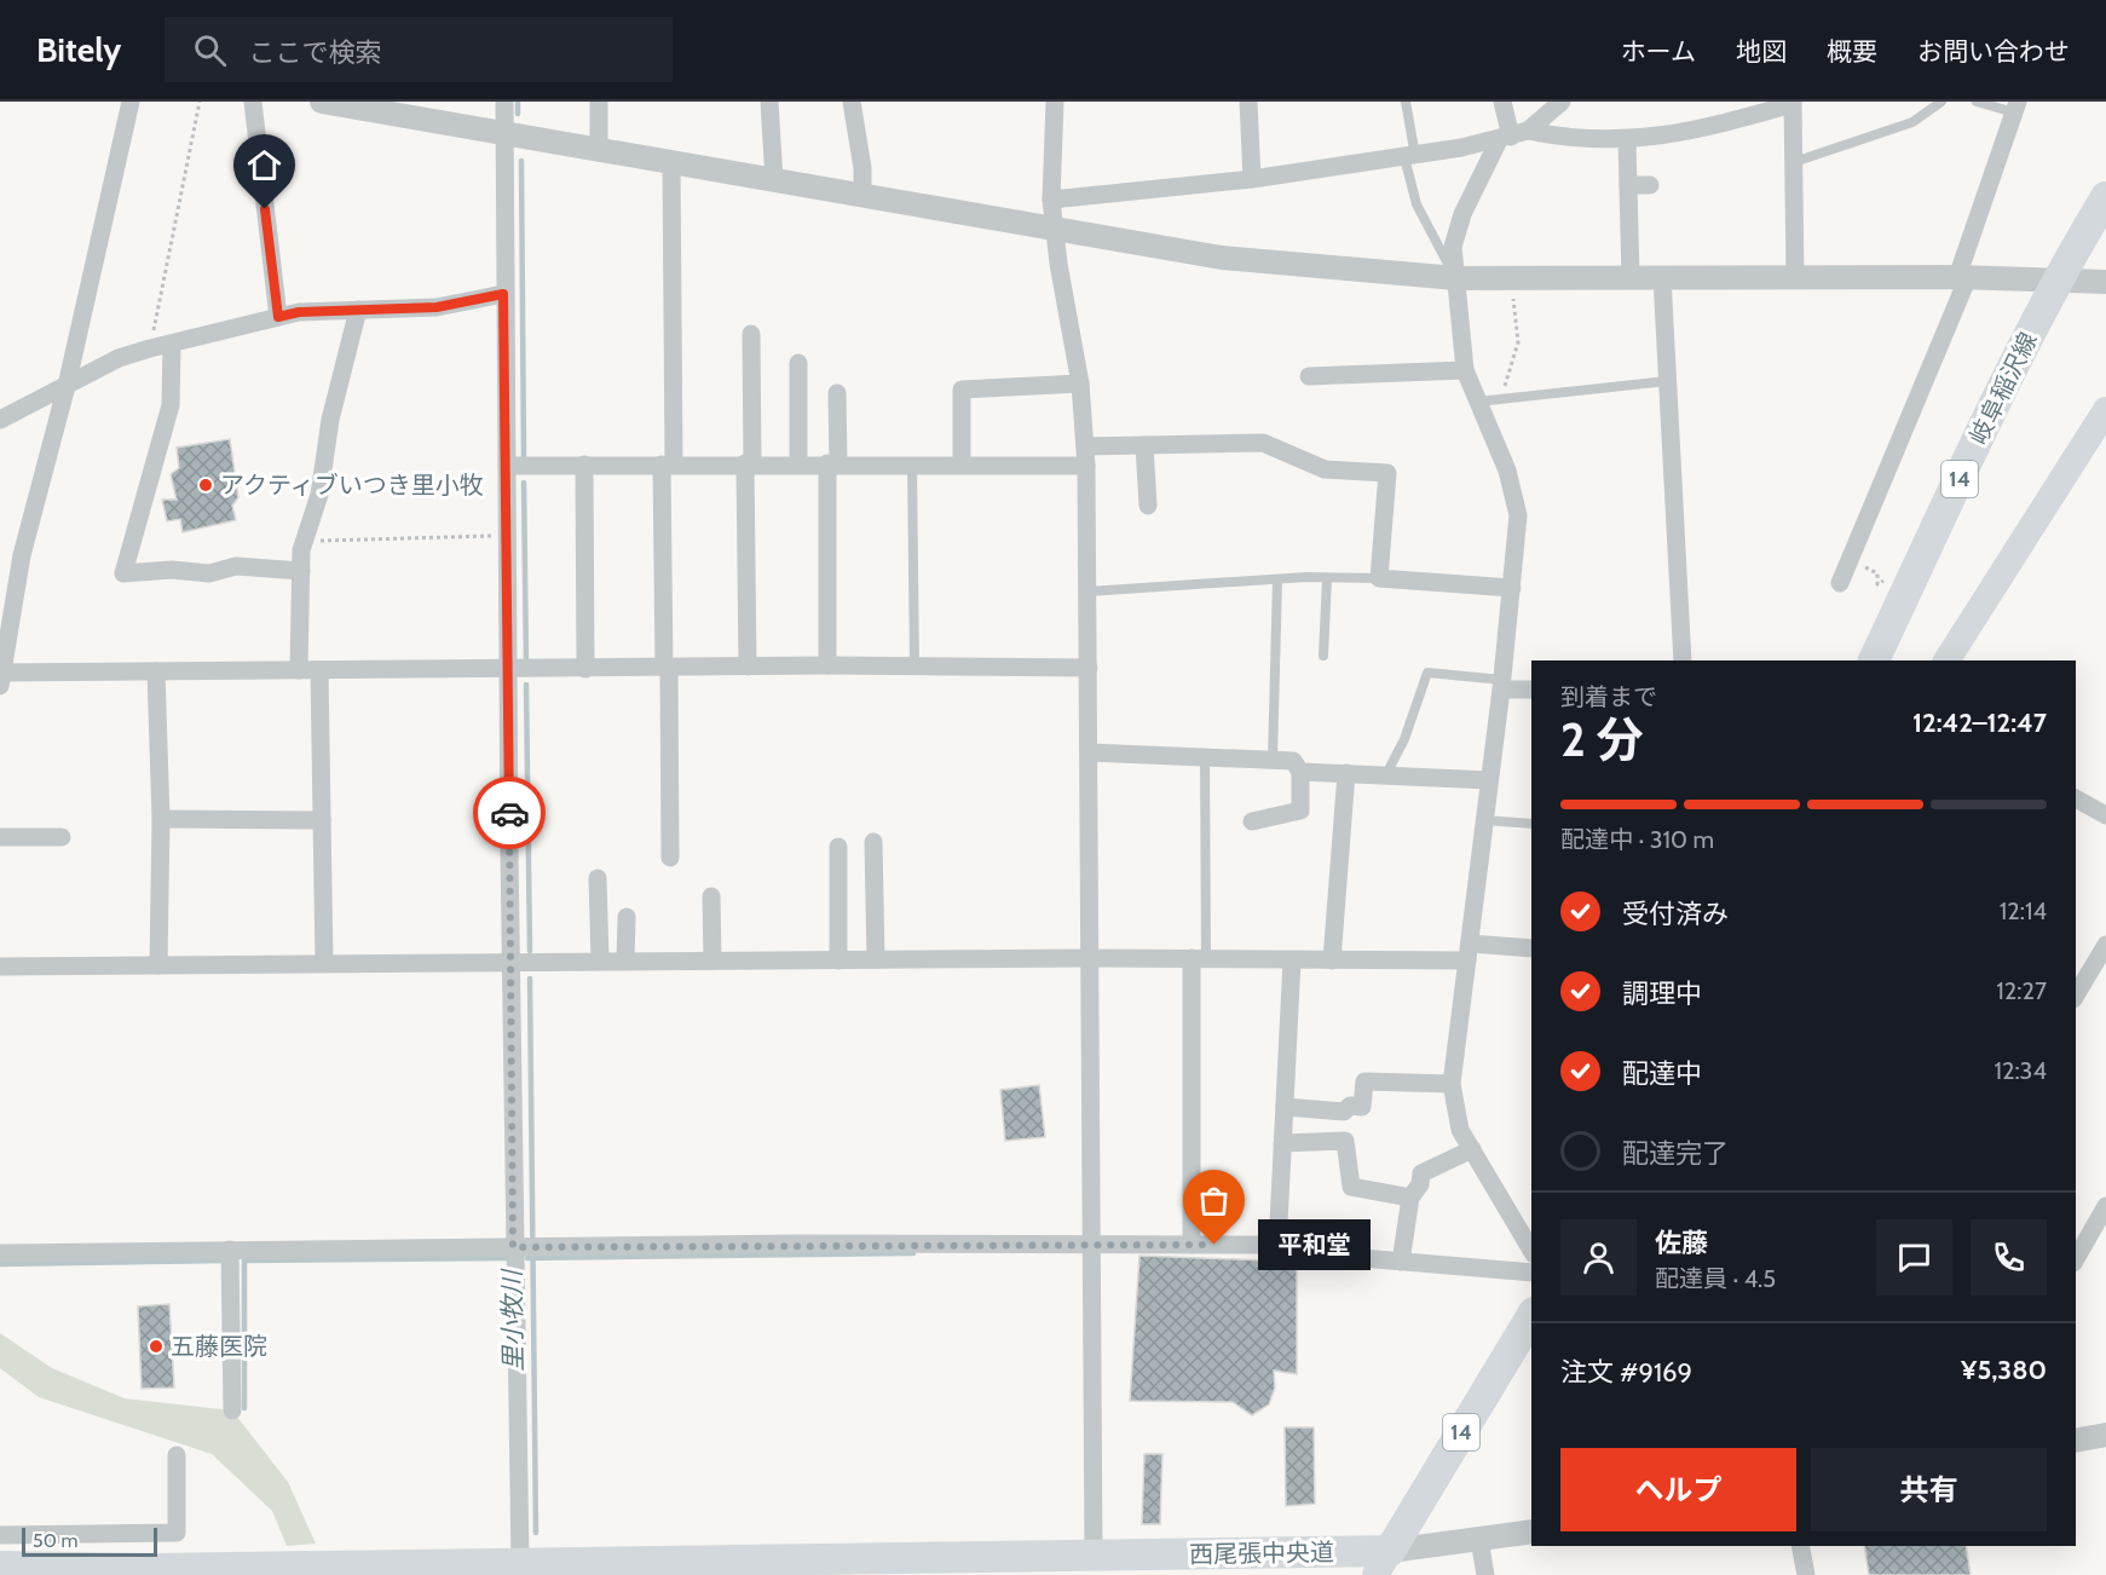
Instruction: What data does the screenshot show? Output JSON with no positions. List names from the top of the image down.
{
  "streets": {
    "main road": ["岐阜稲沢線", "14", "西尾張中央道"]
  },
  "crossings": [
    ["14", "西尾張中央道"]
  ],
  "water": ["里小牧川"],
  "places": ["アクティブいつき里小牧", "平和堂", "五藤医院"],
  "scale_bar": "50 m",
  "page": {
    "header": "Bitely",
    "search": "ここで検索",
    "nav": [
      "ホーム",
      "地図",
      "概要",
      "お問い合わせ"
    ],
    "heading": ["2 分", "到着まで", "12:42–12:47"],
    "panel": [
      "佐藤",
      "配達員 · 4.5",
      "注文 #9169",
      "¥5,380"
    ],
    "bar": "配達中 · 310 m",
    "list": [
      ["受付済み", "12:14"],
      ["調理中", "12:27"],
      ["配達中", "12:34"],
      "配達完了"
    ],
    "bubble": "平和堂",
    "buttons": ["ヘルプ", "共有"],
    "scale": "50 m"
  }
}
